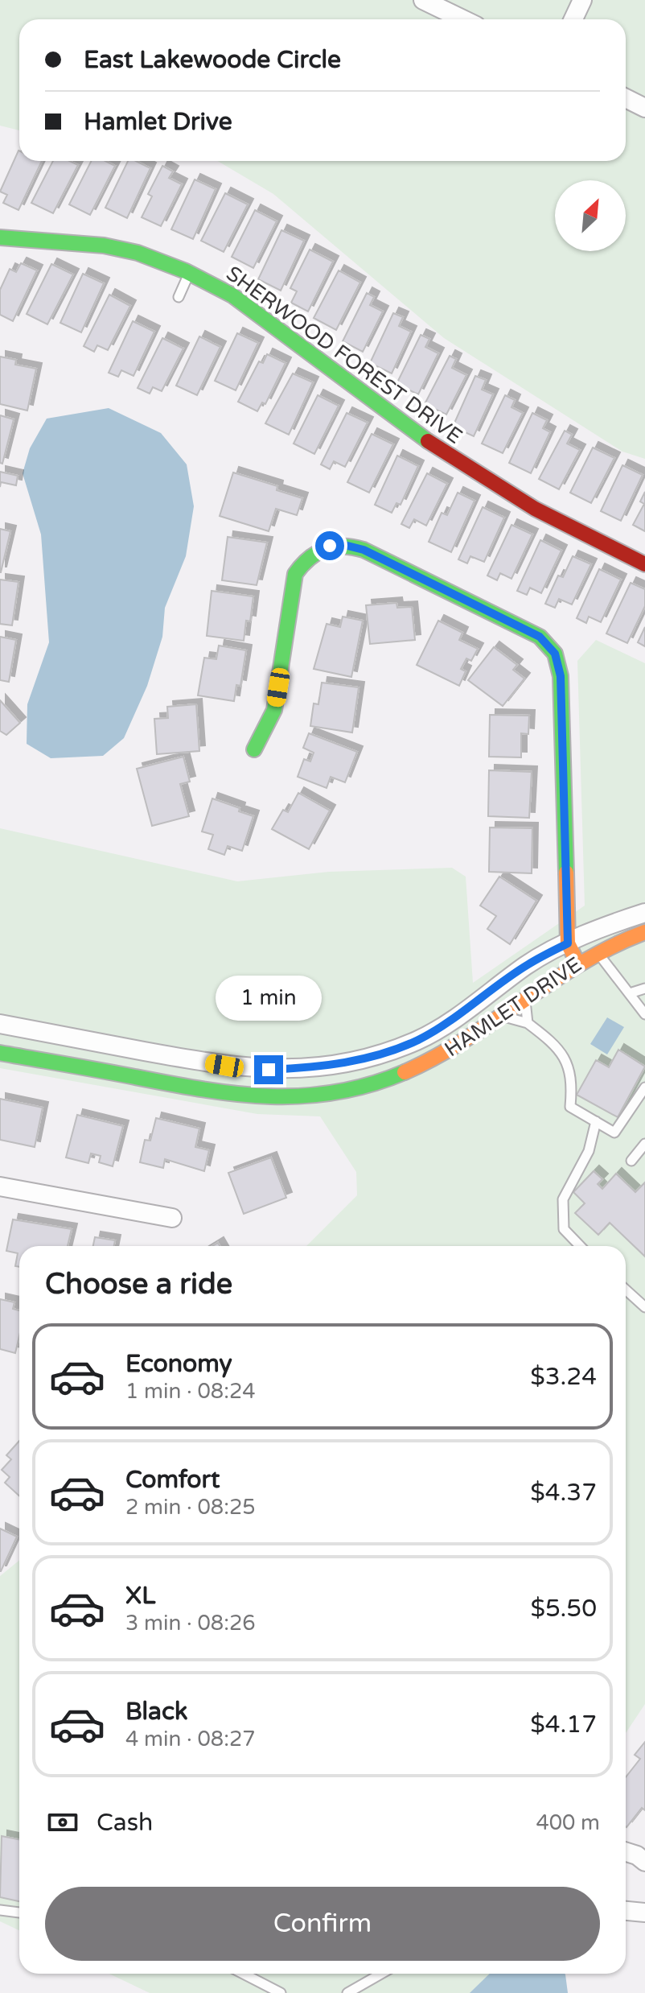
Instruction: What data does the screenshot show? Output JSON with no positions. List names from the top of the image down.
{
  "streets": {
    "street": ["SHERWOOD FOREST DRIVE", "HAMLET DRIVE"]
  },
  "north": "top right",
  "page": {
    "banner": ["East Lakewoode Circle", "Hamlet Drive"],
    "bubble": "1 min",
    "heading": "Choose a ride",
    "list": [
      {
        "name": "Economy",
        "note": "1 min · 08:24",
        "value": "$3.24"
      },
      {
        "name": "Comfort",
        "note": "2 min · 08:25",
        "value": "$4.37"
      },
      {
        "name": "XL",
        "note": "3 min · 08:26",
        "value": "$5.50"
      },
      {
        "name": "Black",
        "note": "4 min · 08:27",
        "value": "$4.17"
      }
    ],
    "pay": ["Cash", "400 m"],
    "buttons": "Confirm"
  }
}
